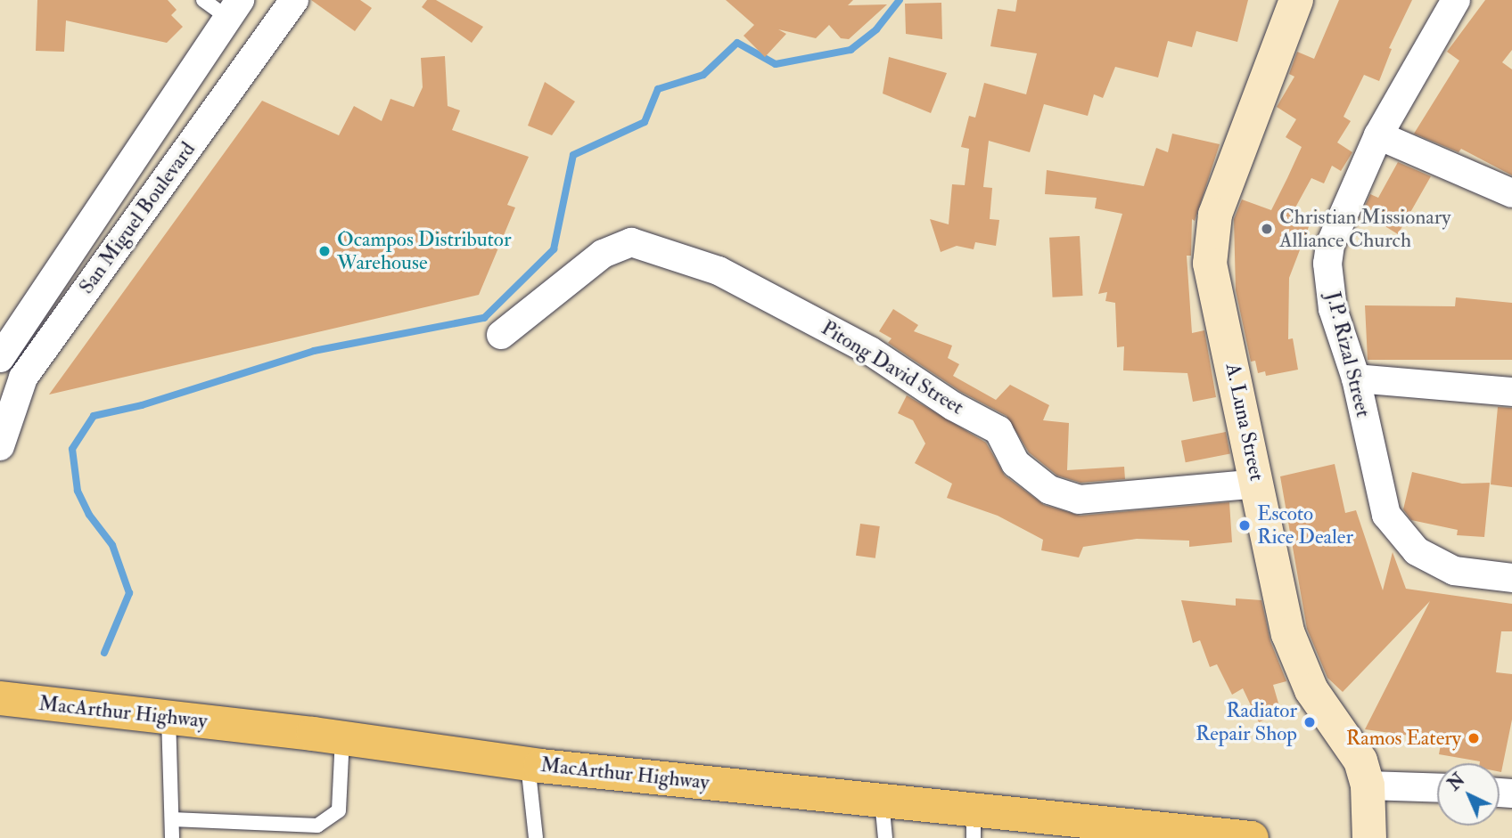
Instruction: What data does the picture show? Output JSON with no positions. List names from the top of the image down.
{
  "streets": {
    "highway": ["MacArthur Highway"],
    "street": [
      "San Miguel Boulevard",
      "J.P. Rizal Street",
      "Pitong David Street",
      "A. Luna Street"
    ]
  },
  "crossings": [
    ["Pitong David Street", "A. Luna Street"]
  ],
  "places": [
    "Christian Missionary Alliance Church",
    "Ocampos Distributor Warehouse",
    "Escoto Rice Dealer",
    "Radiator Repair Shop",
    "Ramos Eatery"
  ],
  "north": "top left"
}
